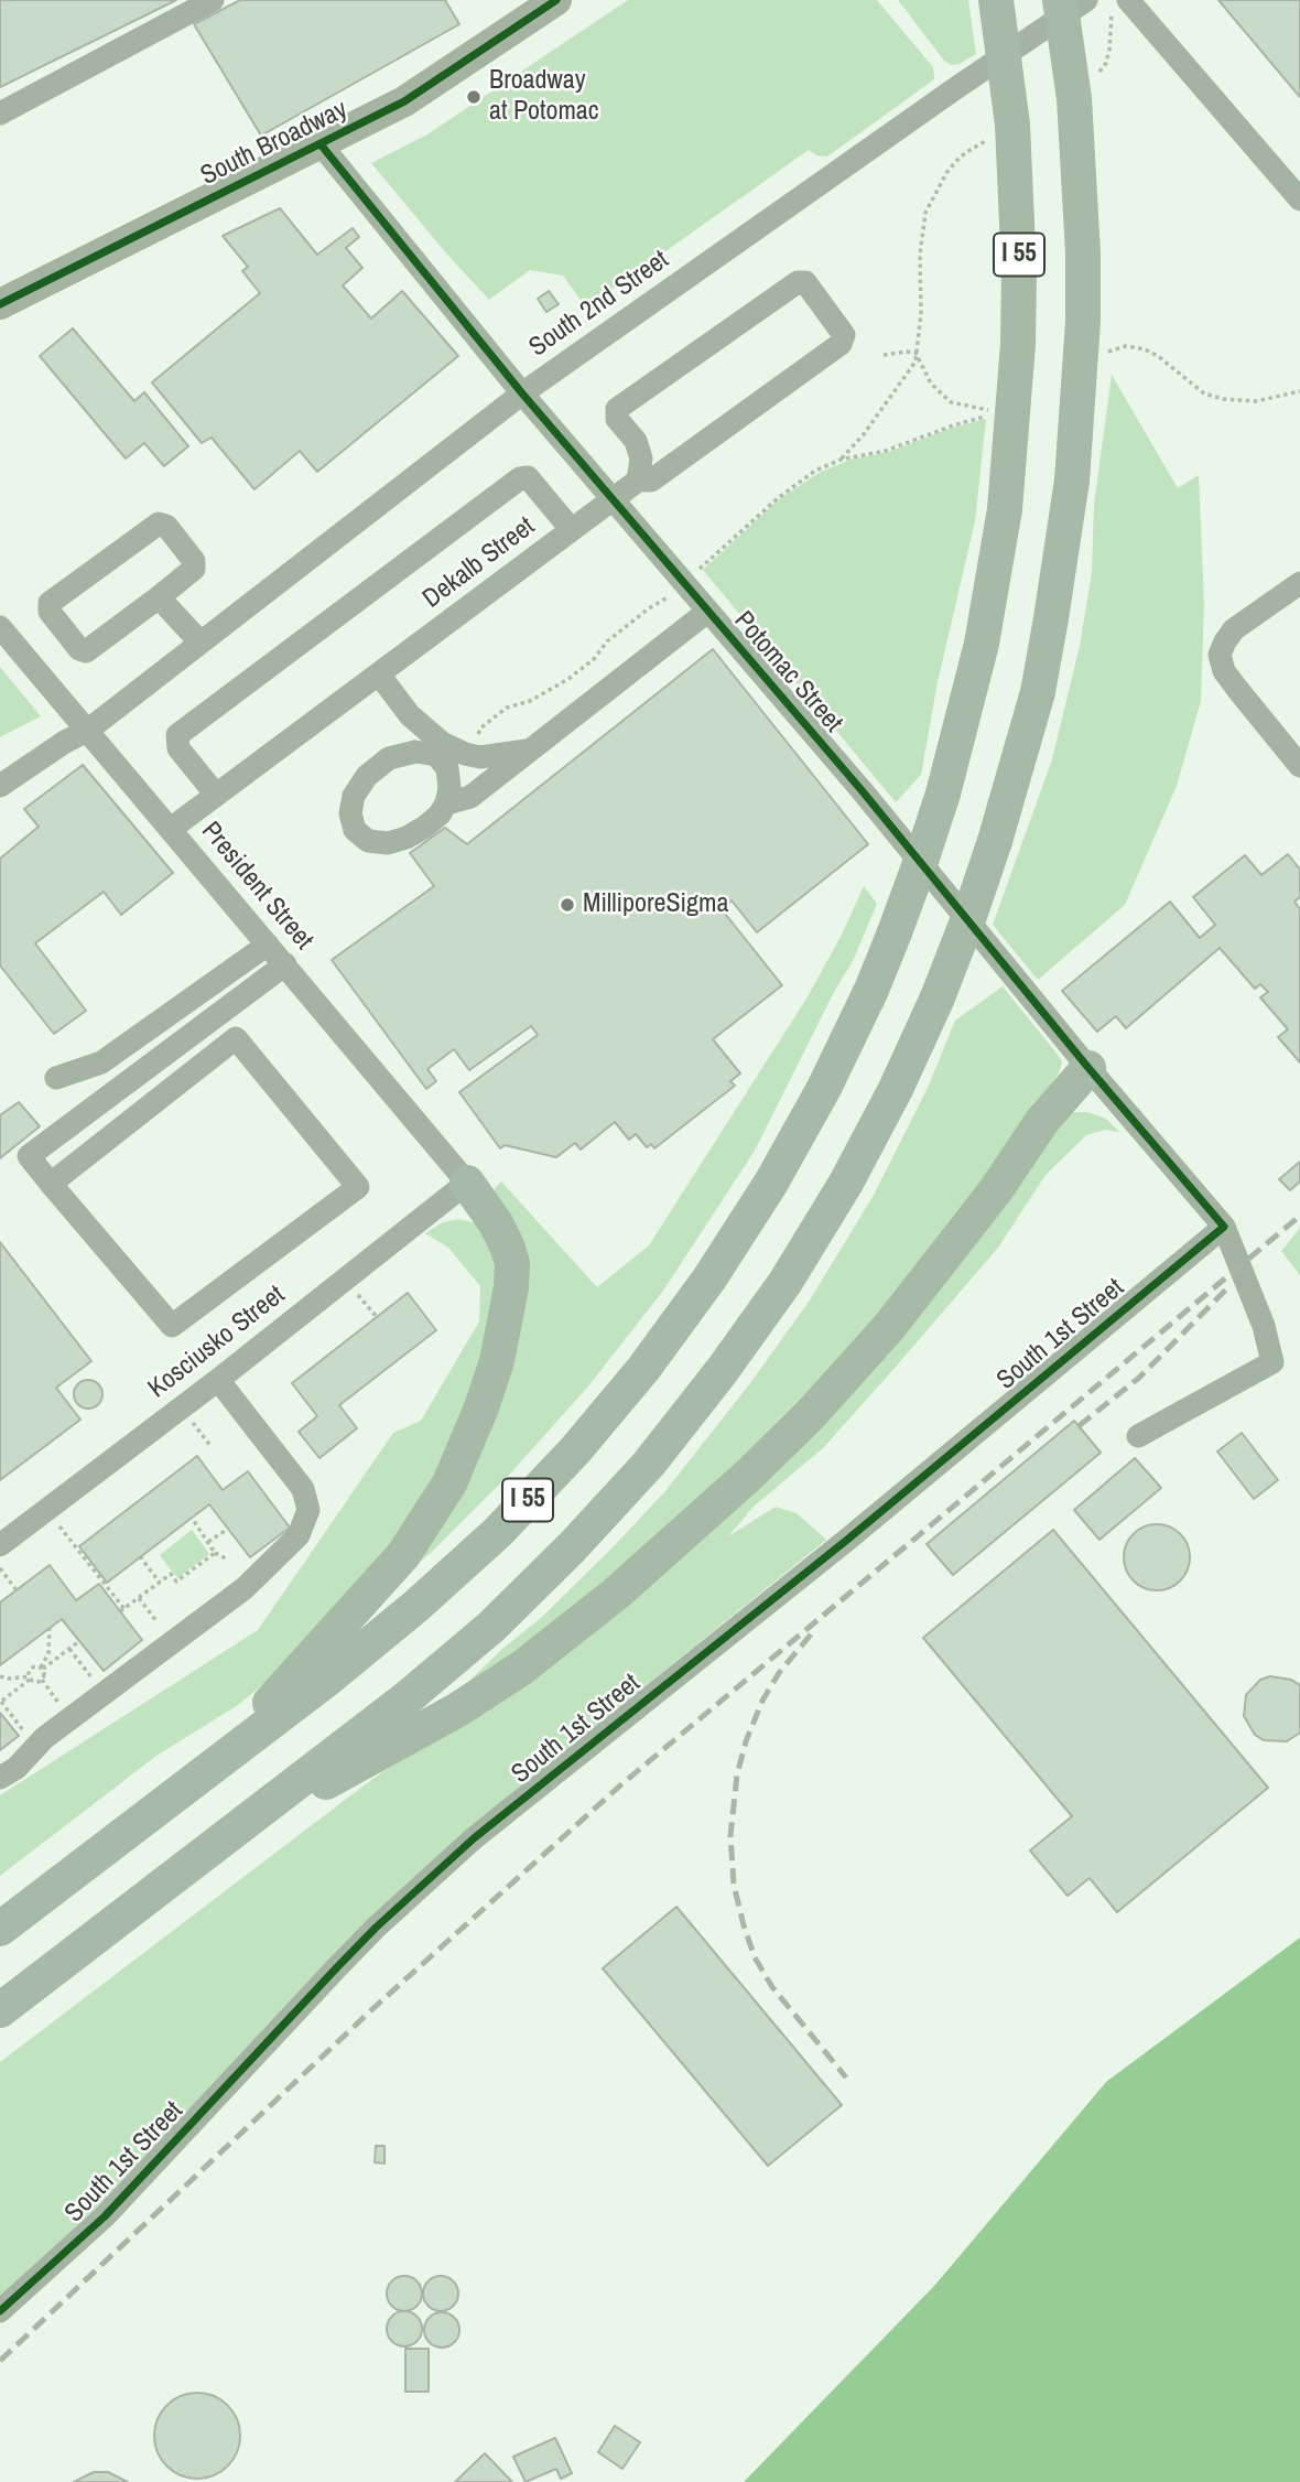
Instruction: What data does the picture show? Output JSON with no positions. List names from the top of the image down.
{
  "streets": {
    "highway": ["I 55"],
    "main road": ["South Broadway"],
    "street": [
      "South 2nd Street",
      "Dekalb Street",
      "Potomac Street",
      "President Street",
      "South 1st Street",
      "Kosciusko Street"
    ]
  },
  "crossings": [
    ["South Broadway", "Potomac Street"],
    ["South 2nd Street", "Potomac Street"],
    ["South 2nd Street", "President Street"],
    ["Dekalb Street", "Potomac Street"],
    ["Dekalb Street", "President Street"],
    ["Potomac Street", "South 1st Street"],
    ["President Street", "Kosciusko Street"]
  ],
  "places": ["Broadway at Potomac", "MilliporeSigma"]
}
